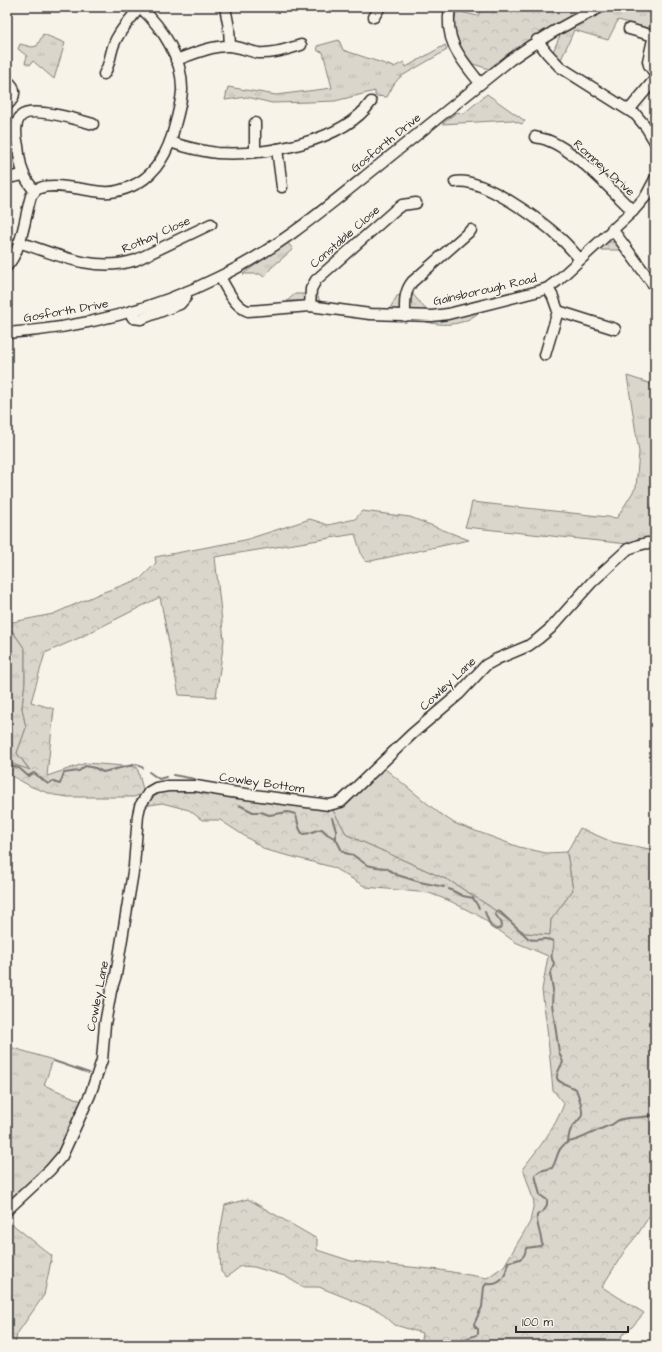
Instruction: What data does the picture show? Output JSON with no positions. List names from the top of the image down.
{
  "streets": {
    "street": [
      "Gosforth Drive",
      "Romney Drive",
      "Rothay Close",
      "Constable Close",
      "Gainsborough Road",
      "Cowley Lane",
      "Cowley Bottom"
    ]
  },
  "crossings": [
    ["Gosforth Drive", "Gainsborough Road"],
    ["Romney Drive", "Gainsborough Road"],
    ["Constable Close", "Gainsborough Road"],
    ["Cowley Lane", "Cowley Bottom"]
  ],
  "scale_bar": "100 m"
}
